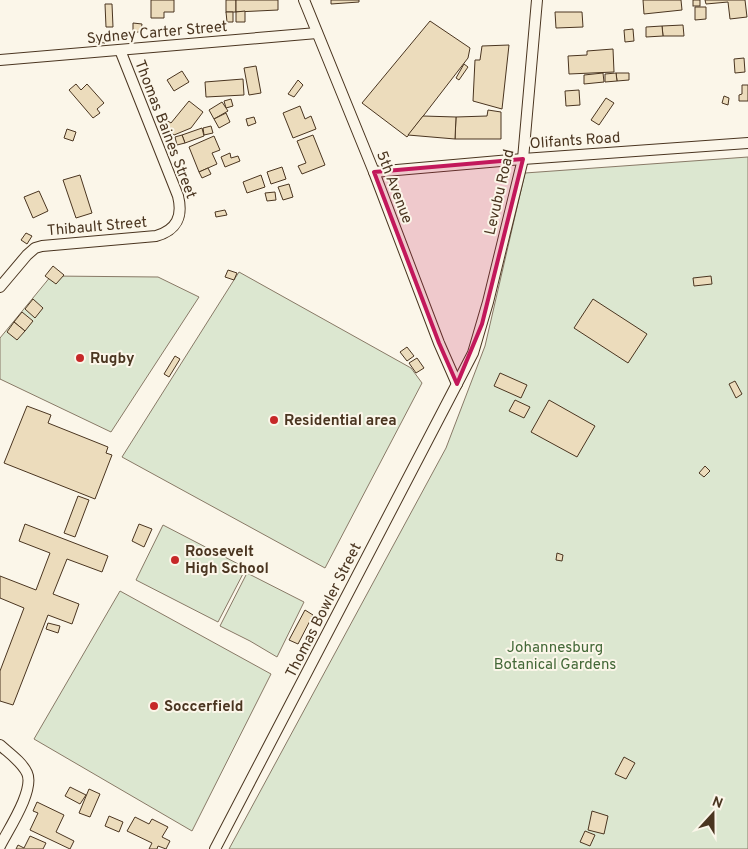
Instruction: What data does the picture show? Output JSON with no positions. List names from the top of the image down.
{
  "streets": {
    "street": [
      "Sydney Carter Street",
      "Thomas Baines Street",
      "Olifants Road",
      "5th Avenue",
      "Levubu Road",
      "Thibault Street",
      "Thomas Bowler Street"
    ]
  },
  "crossings": [
    ["Sydney Carter Street", "Thomas Baines Street"],
    ["Sydney Carter Street", "5th Avenue"],
    ["Thomas Baines Street", "Thibault Street"],
    ["Olifants Road", "5th Avenue"],
    ["Olifants Road", "Levubu Road"],
    ["5th Avenue", "Levubu Road"],
    ["5th Avenue", "Thomas Bowler Street"],
    ["Levubu Road", "Thomas Bowler Street"]
  ],
  "parks": ["Johannesburg Botanical Gardens"],
  "places": [
    "Rugby",
    "Residential area",
    "Roosevelt High School",
    "Soccerfield"
  ],
  "north": "top"
}
